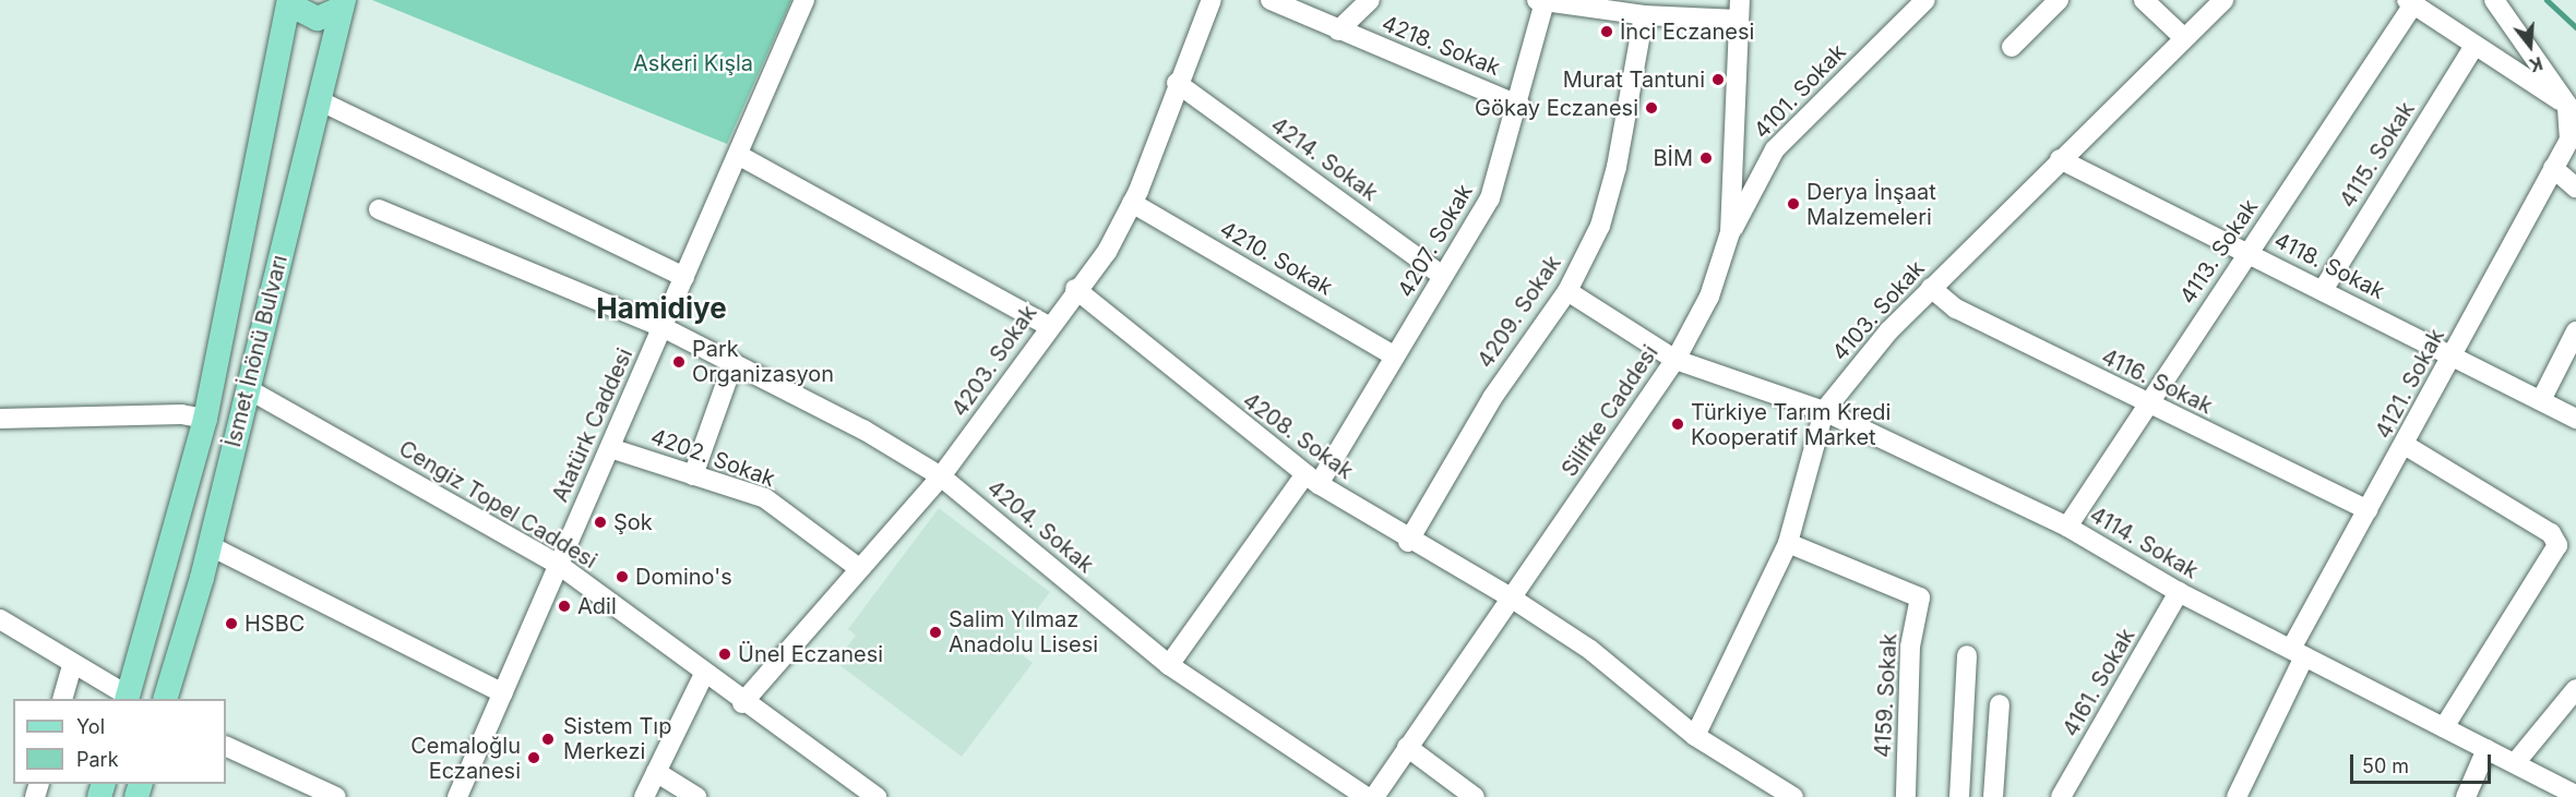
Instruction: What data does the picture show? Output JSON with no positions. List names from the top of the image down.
{
  "streets": {
    "main road": ["İsmet İnönü Bulvarı"],
    "street": [
      "4218. Sokak",
      "4101. Sokak",
      "4115. Sokak",
      "4214. Sokak",
      "4207. Sokak",
      "4113. Sokak",
      "4210. Sokak",
      "4118. Sokak",
      "4103. Sokak",
      "4209. Sokak",
      "4203. Sokak",
      "4116. Sokak",
      "4121. Sokak",
      "Silifke Caddesi",
      "Atatürk Caddesi",
      "4208. Sokak",
      "4202. Sokak",
      "Cengiz Topel Caddesi",
      "4204. Sokak",
      "4114. Sokak",
      "4161. Sokak",
      "4159. Sokak"
    ]
  },
  "crossings": [
    ["4218. Sokak", "4207. Sokak"],
    ["4101. Sokak", "Silifke Caddesi"],
    ["4115. Sokak", "4118. Sokak"],
    ["4214. Sokak", "4207. Sokak"],
    ["4214. Sokak", "4203. Sokak"],
    ["4207. Sokak", "4210. Sokak"],
    ["4207. Sokak", "4208. Sokak"],
    ["4207. Sokak", "4204. Sokak"],
    ["4113. Sokak", "4118. Sokak"],
    ["4113. Sokak", "4116. Sokak"],
    ["4113. Sokak", "4114. Sokak"],
    ["4210. Sokak", "4203. Sokak"],
    ["4118. Sokak", "4103. Sokak"],
    ["4118. Sokak", "4121. Sokak"],
    ["4103. Sokak", "4116. Sokak"],
    ["4103. Sokak", "4208. Sokak"],
    ["4103. Sokak", "4114. Sokak"],
    ["4103. Sokak", "4159. Sokak"],
    ["4209. Sokak", "4208. Sokak"],
    ["4209. Sokak", "4114. Sokak"],
    ["İsmet İnönü Bulvarı", "Cengiz Topel Caddesi"],
    ["4203. Sokak", "4208. Sokak"],
    ["4203. Sokak", "4202. Sokak"],
    ["4203. Sokak", "Cengiz Topel Caddesi"],
    ["4203. Sokak", "4204. Sokak"],
    ["4116. Sokak", "4121. Sokak"],
    ["4121. Sokak", "4114. Sokak"],
    ["Silifke Caddesi", "4208. Sokak"],
    ["Silifke Caddesi", "4114. Sokak"],
    ["Atatürk Caddesi", "4202. Sokak"],
    ["Atatürk Caddesi", "Cengiz Topel Caddesi"],
    ["Atatürk Caddesi", "4204. Sokak"],
    ["4114. Sokak", "4161. Sokak"]
  ],
  "districts": ["Hamidiye"],
  "parks": ["Askeri Kışla"],
  "places": [
    "İnci Eczanesi",
    "Murat Tantuni",
    "Gökay Eczanesi",
    "BİM",
    "Derya İnşaat Malzemeleri",
    "Park Organizasyon",
    "Türkiye Tarım Kredi Kooperatif Market",
    "Şok",
    "Domino's",
    "Adil",
    "HSBC",
    "Salim Yılmaz Anadolu Lisesi",
    "Ünel Eczanesi",
    "Sistem Tıp Merkezi",
    "Cemaloğlu Eczanesi"
  ],
  "legend": ["Yol", "Park"],
  "scale_bar": "50 m",
  "north": "bottom"
}
